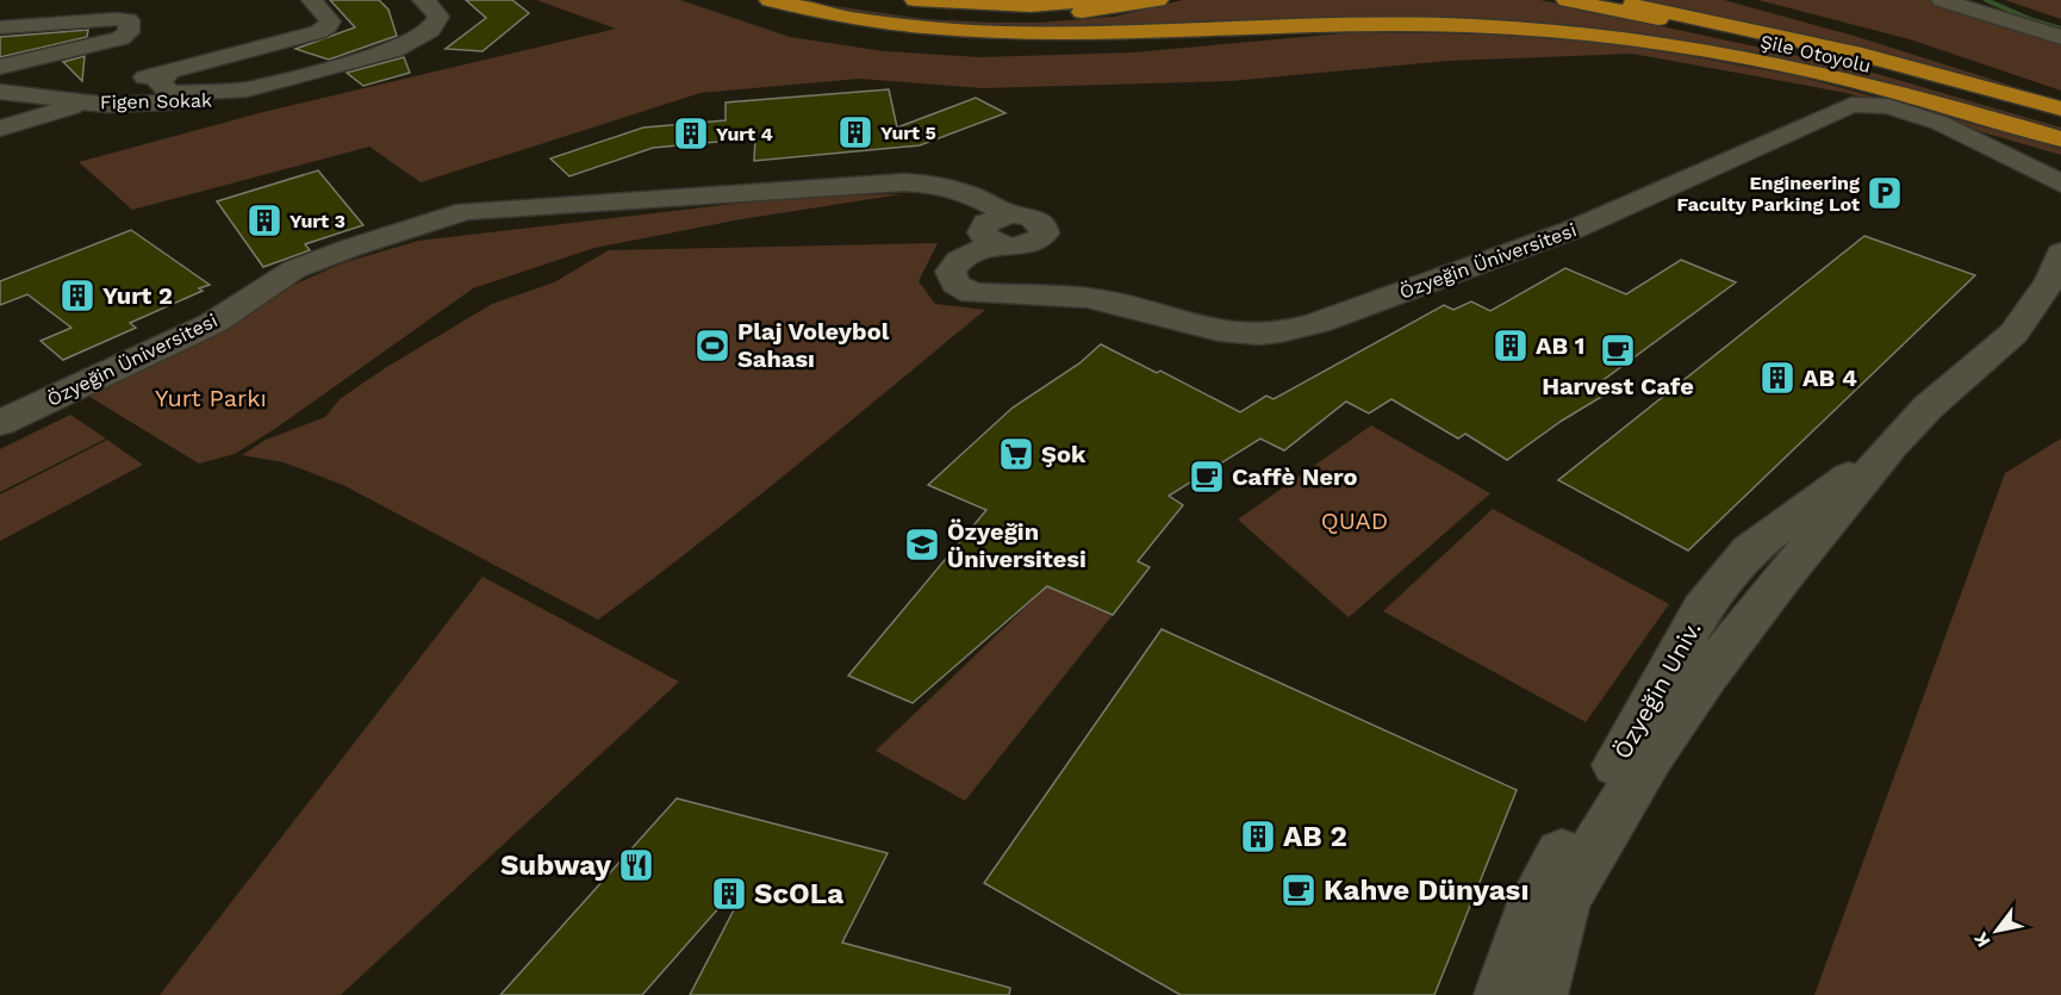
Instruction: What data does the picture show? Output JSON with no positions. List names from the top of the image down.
{
  "streets": {
    "highway": ["Şile Otoyolu"],
    "street": ["Figen Sokak", "Özyeğin Üniversitesi", "Özyeğin Univ."]
  },
  "parks": ["Yurt Parkı", "QUAD"],
  "places": {
    "building": [
      "Yurt 5",
      "Yurt 4",
      "Yurt 3",
      "Yurt 2",
      "AB 1",
      "AB 4",
      "AB 2",
      "ScOLa"
    ],
    "parking": ["Engineering Faculty Parking Lot"],
    "sports": ["Plaj Voleybol Sahası"],
    "cafe": ["Harvest Cafe", "Caffè Nero", "Kahve Dünyası"],
    "supermarket": ["Şok"],
    "school or university": ["Özyeğin Üniversitesi"],
    "restaurant": ["Subway"]
  },
  "north": "bottom left"
}
